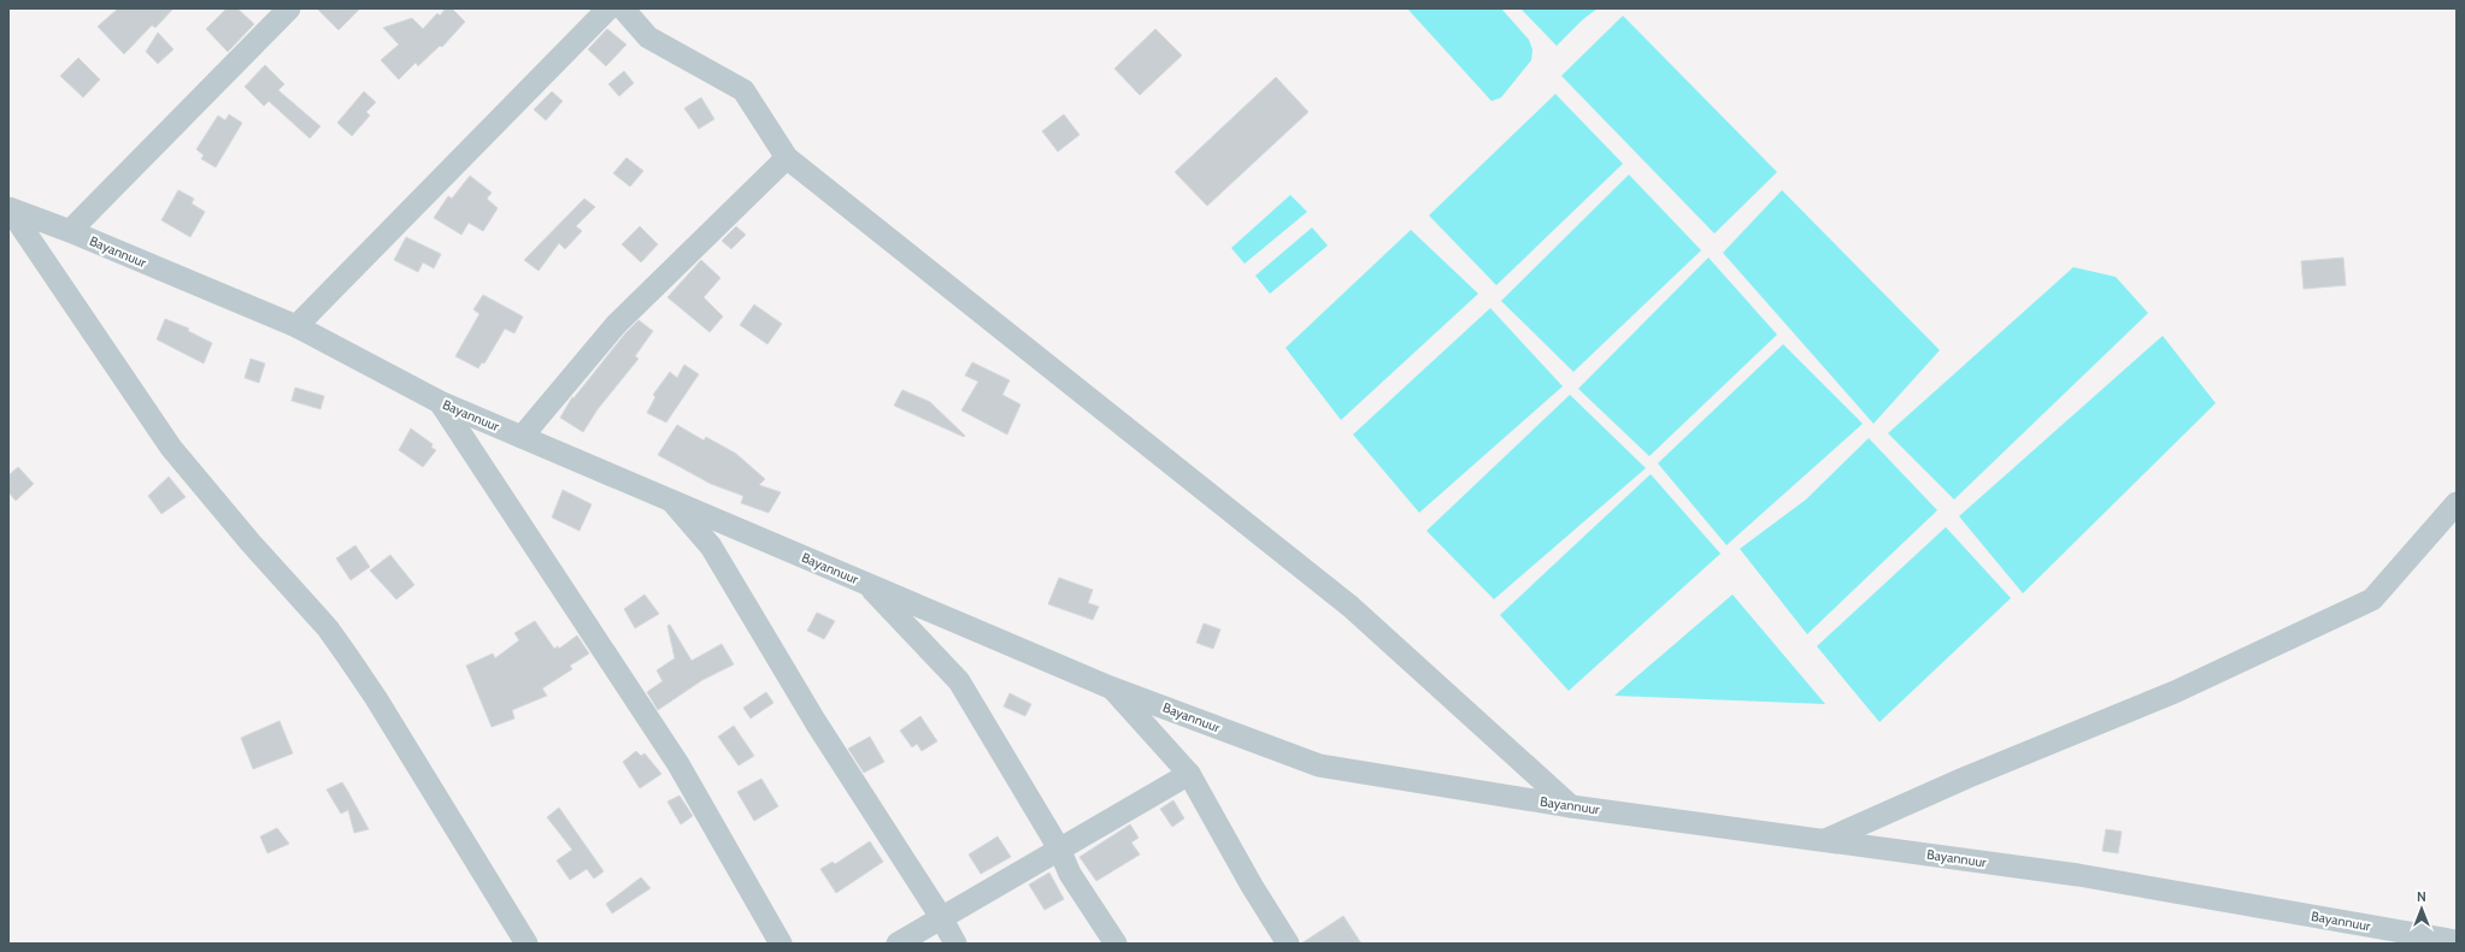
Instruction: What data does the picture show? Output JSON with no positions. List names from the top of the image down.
{
  "streets": {
    "street": ["Bayannuur"]
  },
  "north": "top"
}
